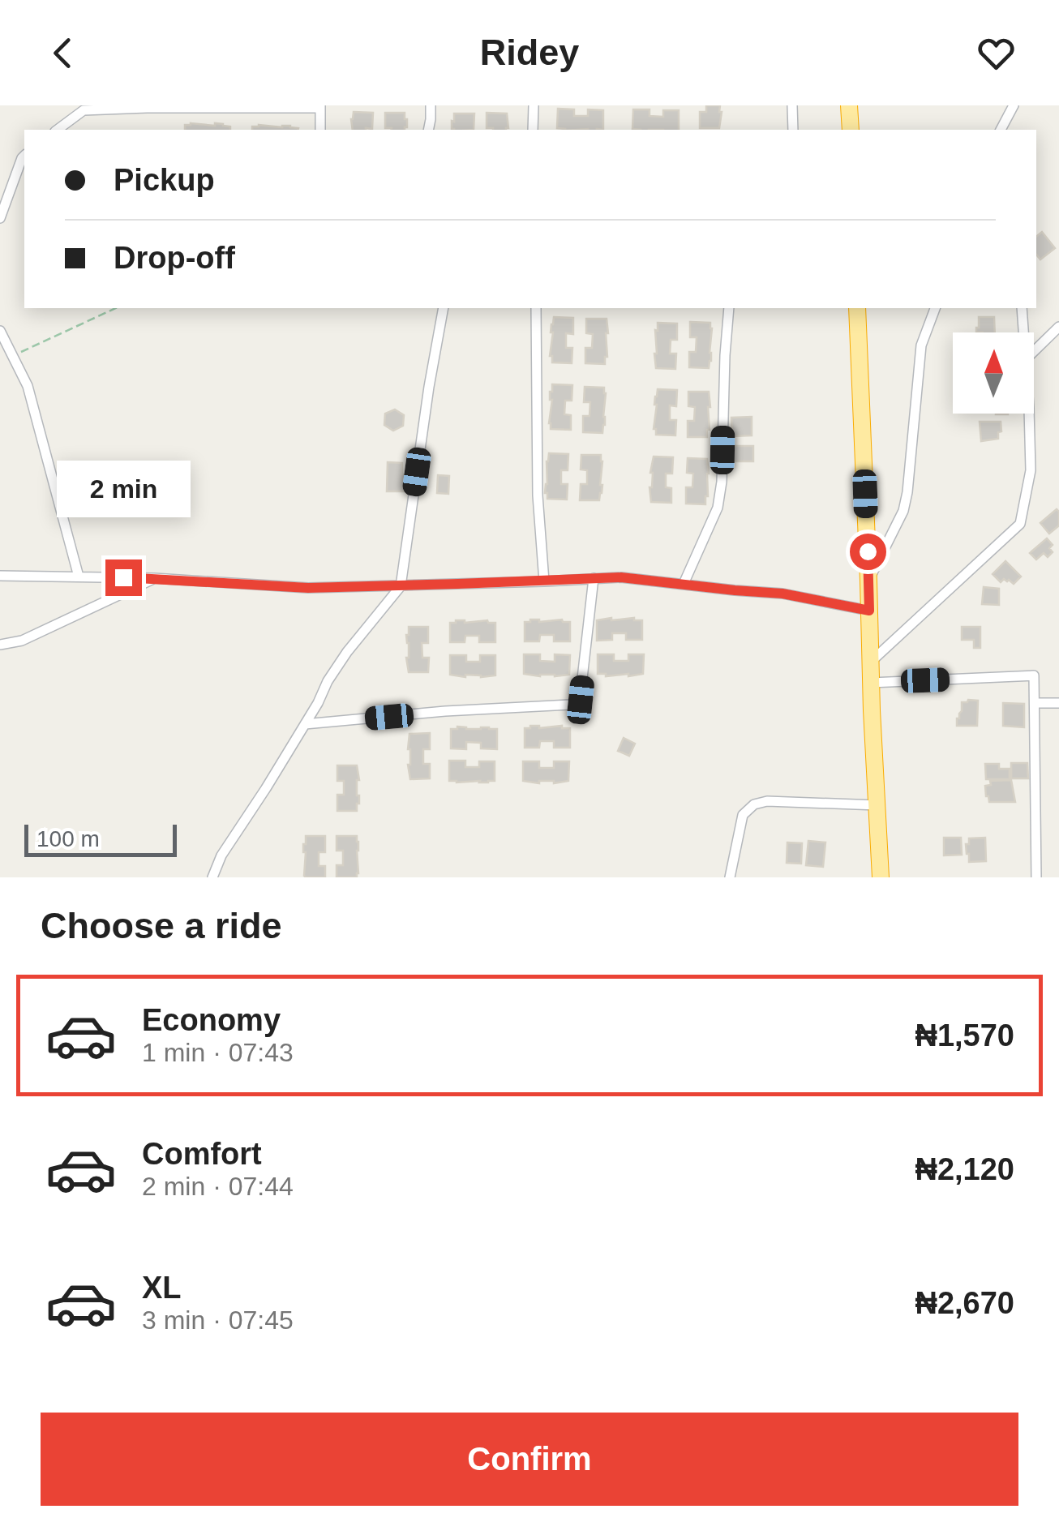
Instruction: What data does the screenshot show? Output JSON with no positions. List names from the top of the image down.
{
  "scale_bar": "100 m",
  "north": "top",
  "page": {
    "header": "Ridey",
    "banner": ["Pickup", "Drop-off"],
    "bubble": "2 min",
    "scale": "100 m",
    "heading": "Choose a ride",
    "list": [
      {
        "name": "Economy",
        "note": "1 min · 07:43",
        "value": "₦1,570"
      },
      {
        "name": "Comfort",
        "note": "2 min · 07:44",
        "value": "₦2,120"
      },
      {
        "name": "XL",
        "note": "3 min · 07:45",
        "value": "₦2,670"
      }
    ],
    "buttons": "Confirm"
  }
}
